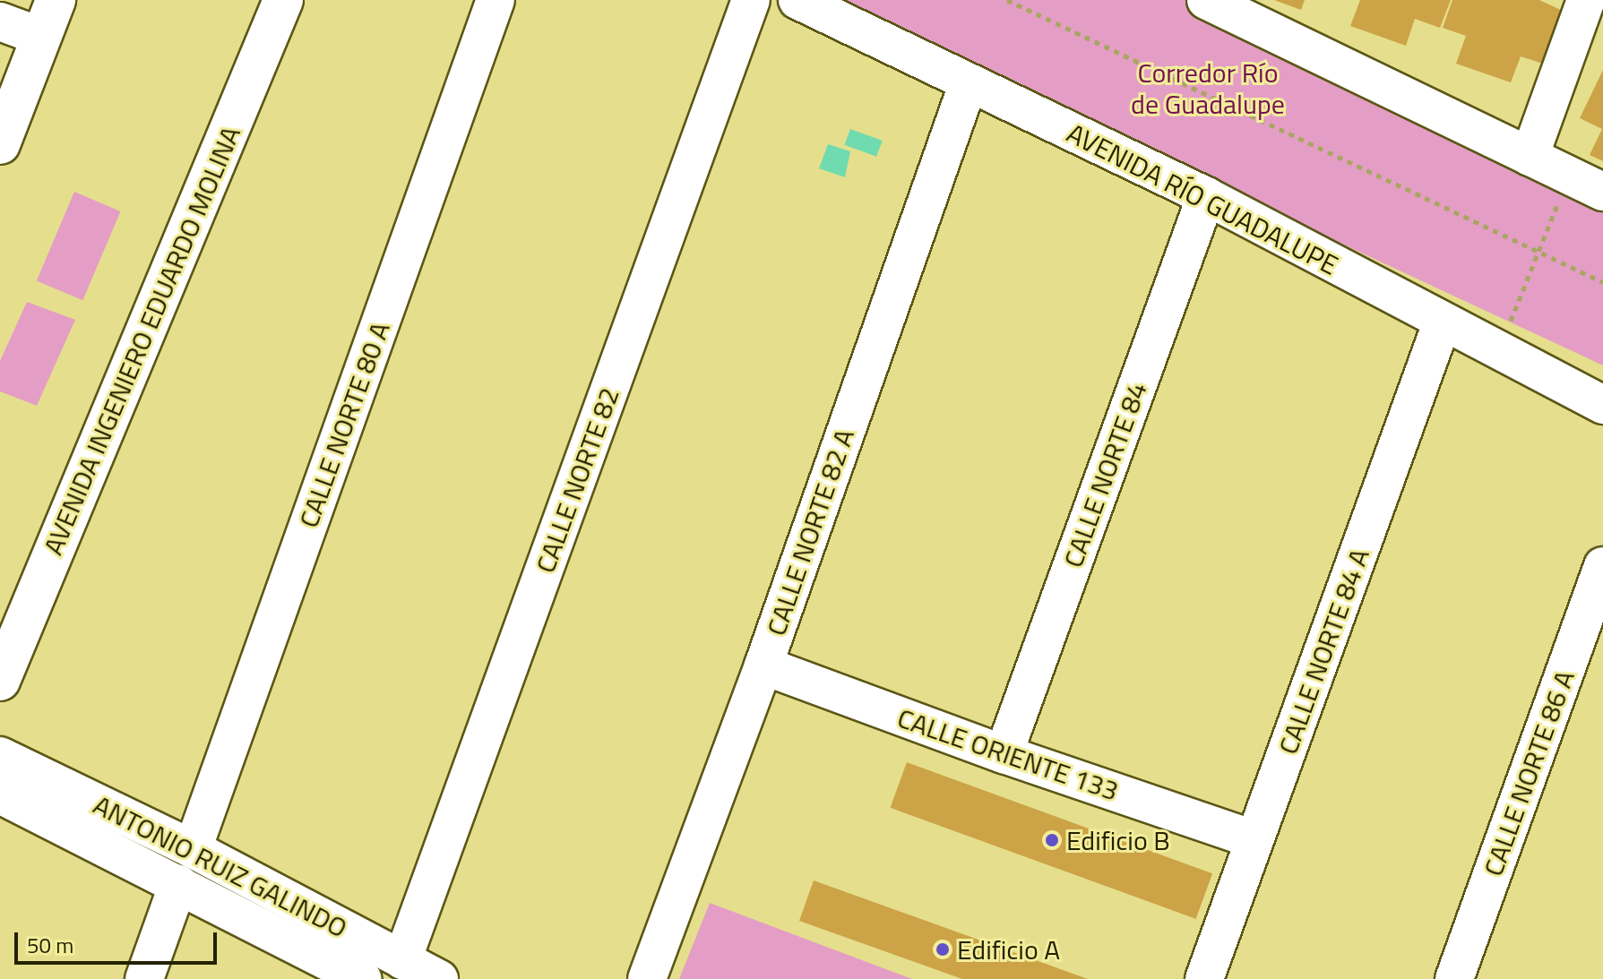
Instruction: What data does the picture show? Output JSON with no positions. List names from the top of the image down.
{
  "streets": {
    "main road": ["AVENIDA INGENIERO EDUARDO MOLINA"],
    "street": [
      "AVENIDA RÍO GUADALUPE",
      "CALLE NORTE 80 A",
      "CALLE NORTE 84",
      "CALLE NORTE 82",
      "CALLE NORTE 82 A",
      "CALLE NORTE 84 A",
      "CALLE ORIENTE 133",
      "CALLE NORTE 86 A",
      "ANTONIO RUIZ GALINDO"
    ]
  },
  "crossings": [
    ["AVENIDA RÍO GUADALUPE", "CALLE NORTE 84"],
    ["AVENIDA RÍO GUADALUPE", "CALLE NORTE 82 A"],
    ["AVENIDA RÍO GUADALUPE", "CALLE NORTE 84 A"],
    ["CALLE NORTE 80 A", "ANTONIO RUIZ GALINDO"],
    ["CALLE NORTE 84", "CALLE ORIENTE 133"],
    ["CALLE NORTE 82", "ANTONIO RUIZ GALINDO"],
    ["CALLE NORTE 82 A", "CALLE ORIENTE 133"],
    ["CALLE NORTE 84 A", "CALLE ORIENTE 133"]
  ],
  "parks": ["Corredor Río de Guadalupe"],
  "places": ["Edificio B", "Edificio A"],
  "scale_bar": "50 m"
}
